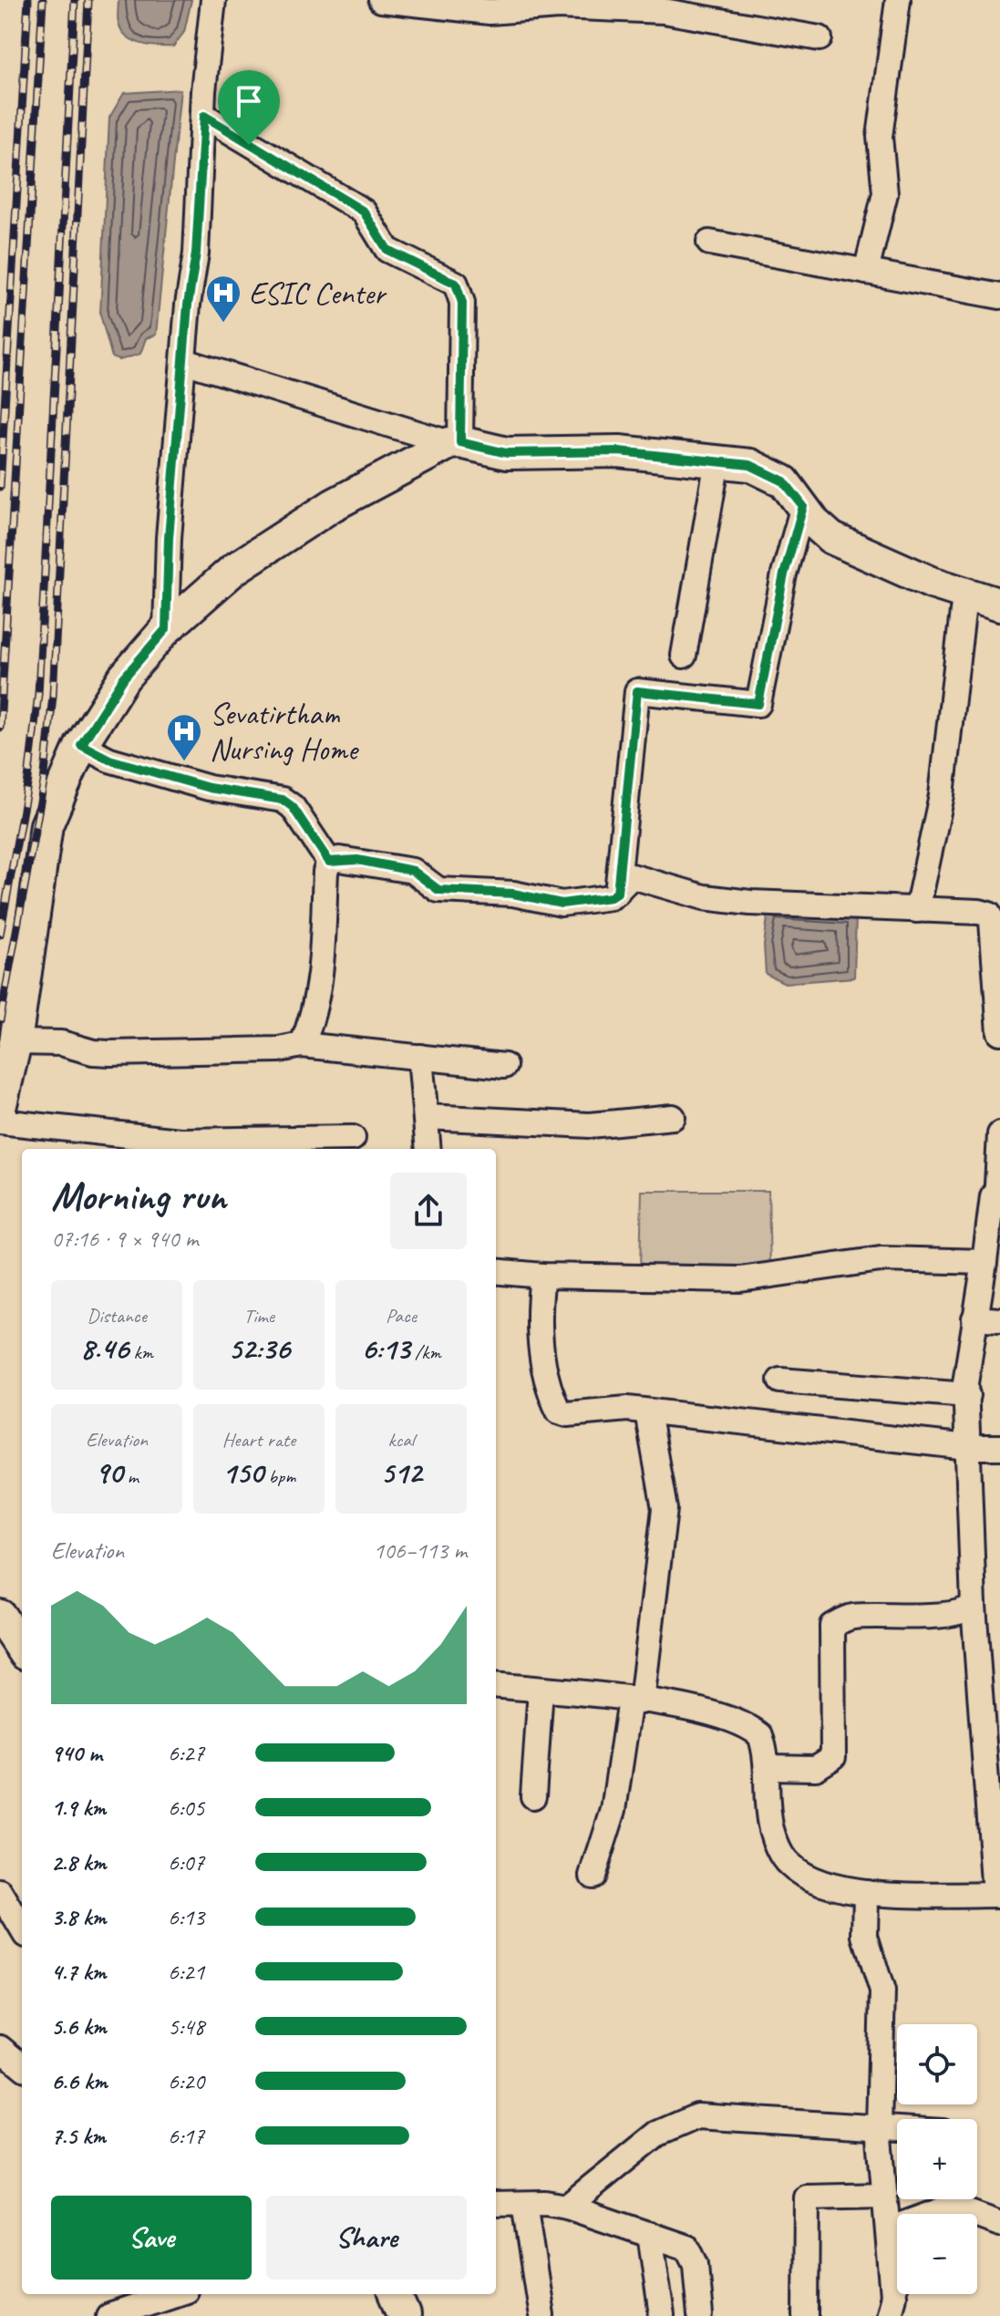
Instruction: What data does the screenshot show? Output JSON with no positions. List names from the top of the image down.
{
  "places": {
    "hospital": ["ESIC Center", "Sevatirtham Nursing Home"]
  },
  "page": {
    "heading": ["Morning run", "07:16 · 9 × 940 m"],
    "stats": [
      ["Distance", "8.46 km"],
      ["Time", "52:36"],
      ["Pace", "6:13 /km"],
      ["Elevation", "90 m"],
      ["Heart rate", "150 bpm"],
      ["kcal", "512"]
    ],
    "chart": ["Elevation", "106–113 m"],
    "list": [
      {
        "name": "940 m",
        "note": "6:27"
      },
      {
        "name": "1.9 km",
        "note": "6:05"
      },
      {
        "name": "2.8 km",
        "note": "6:07"
      },
      {
        "name": "3.8 km",
        "note": "6:13"
      },
      {
        "name": "4.7 km",
        "note": "6:21"
      },
      {
        "name": "5.6 km",
        "note": "5:48"
      },
      {
        "name": "6.6 km",
        "note": "6:20"
      },
      {
        "name": "7.5 km",
        "note": "6:17"
      }
    ],
    "map_buttons": ["+", "−"],
    "buttons": ["Save", "Share"]
  }
}
